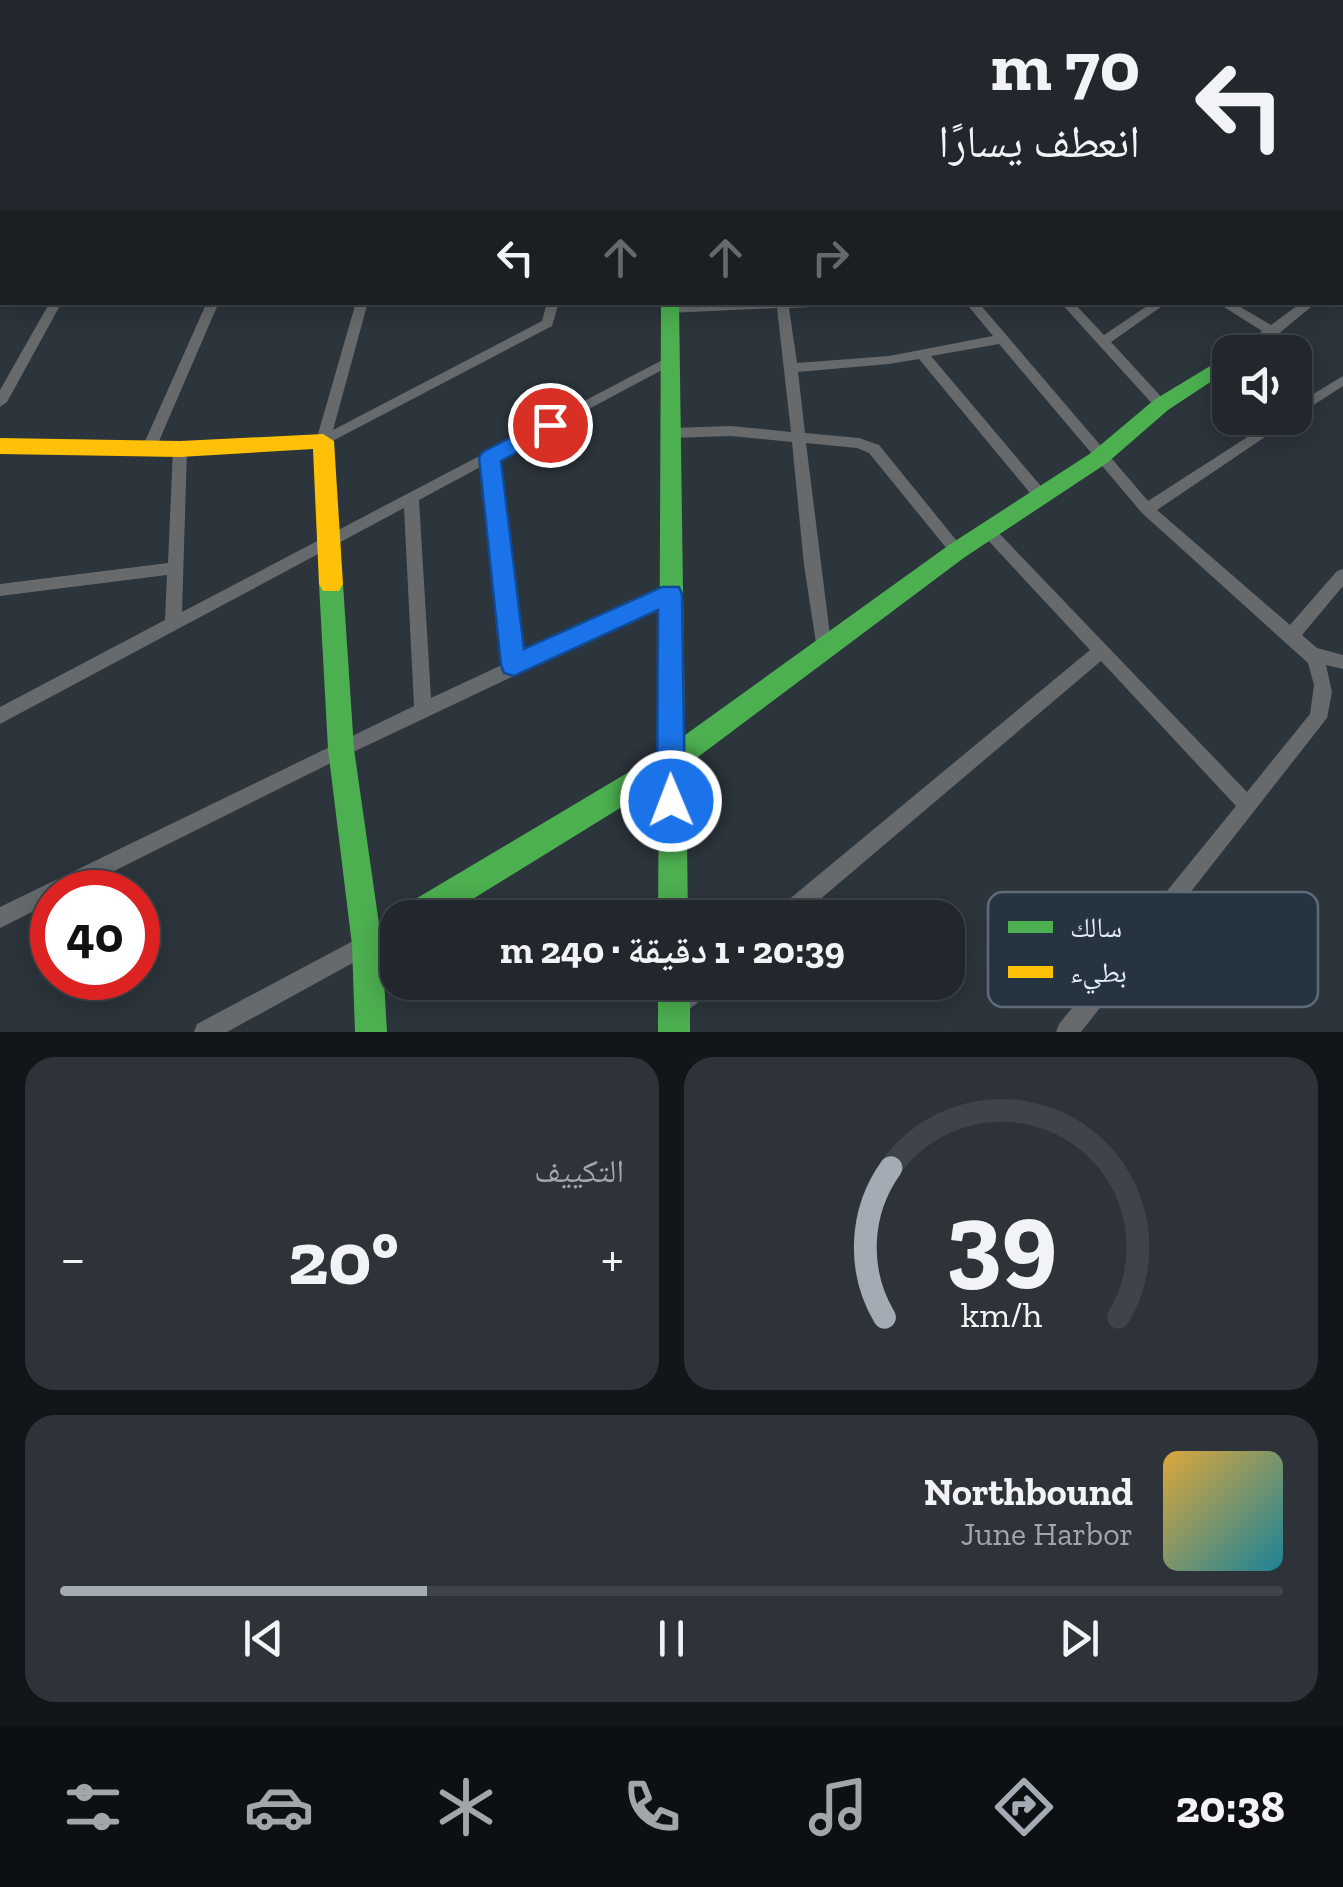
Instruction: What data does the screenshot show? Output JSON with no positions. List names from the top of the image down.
{
  "legend": ["سالك", "بطيء"],
  "page": {
    "turn": ["70 m", "انعطف يسارًا"],
    "limit": "40",
    "trip": "20:39 · 1 دقيقة · 240 m",
    "tile": "التكييف",
    "heat": ["−", "20°", "+"],
    "song": ["Northbound", "June Harbor"],
    "tabs": "20:38",
    "gauge": ["39", "km/h"]
  }
}
